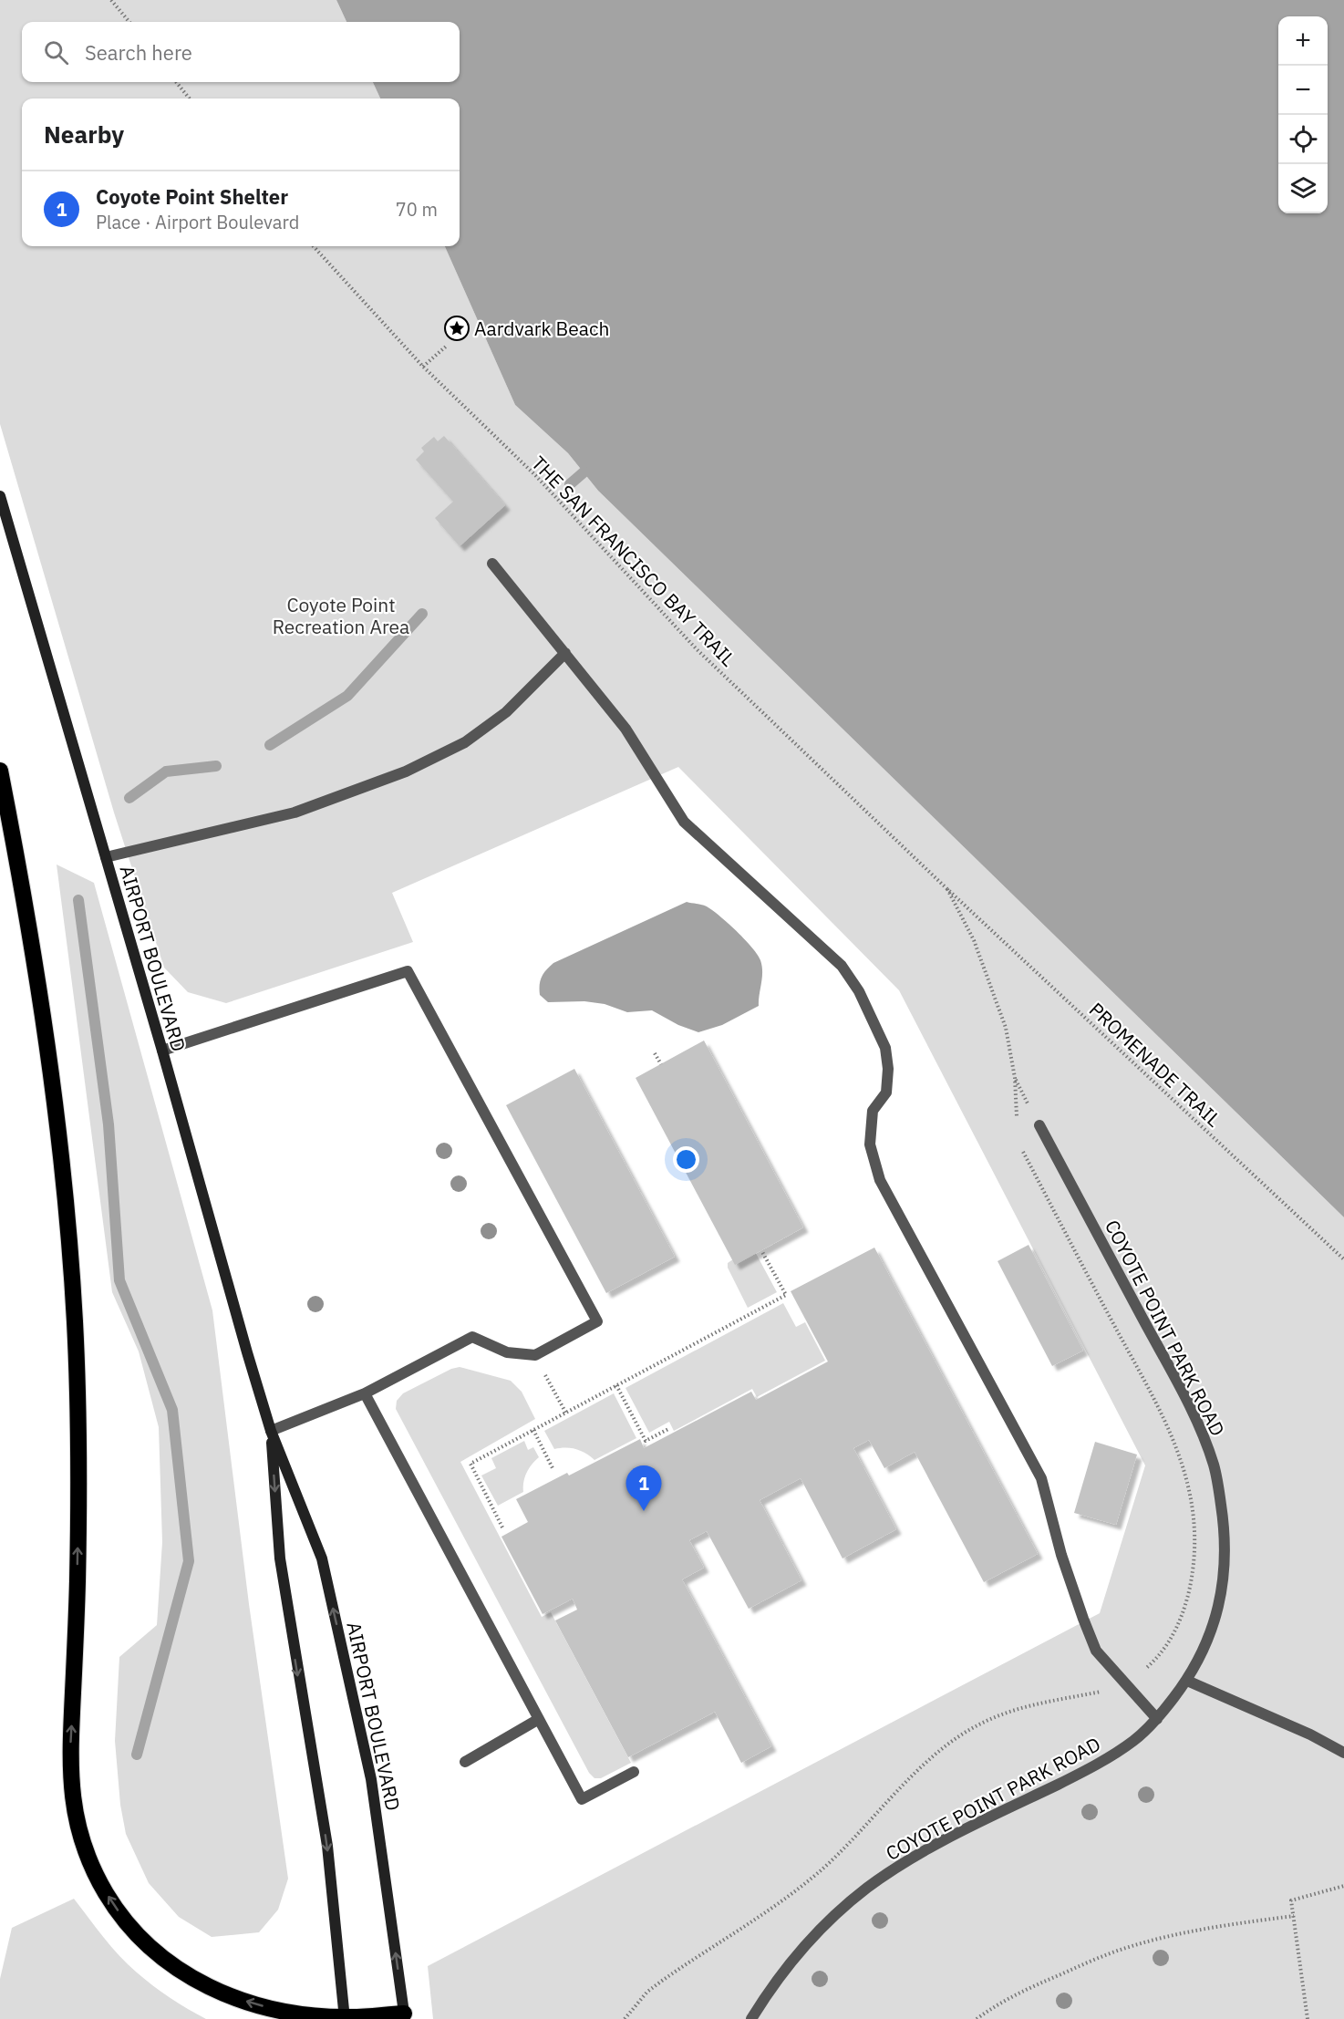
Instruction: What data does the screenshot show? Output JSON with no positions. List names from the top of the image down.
{
  "streets": {
    "main road": ["AIRPORT BOULEVARD"],
    "lane": ["COYOTE POINT PARK ROAD"],
    "path": ["THE SAN FRANCISCO BAY TRAIL", "PROMENADE TRAIL"]
  },
  "crossings": [
    ["THE SAN FRANCISCO BAY TRAIL", "PROMENADE TRAIL"]
  ],
  "parks": ["Coyote Point Recreation Area"],
  "places": {
    "place": ["Aardvark Beach"]
  },
  "page": {
    "map_buttons": ["+", "−"],
    "search": "Search here",
    "heading": "Nearby",
    "list": [
      {
        "mark": "1",
        "name": "Coyote Point Shelter",
        "note": "Place · Airport Boulevard",
        "value": "70 m"
      }
    ],
    "pins": "1"
  }
}
